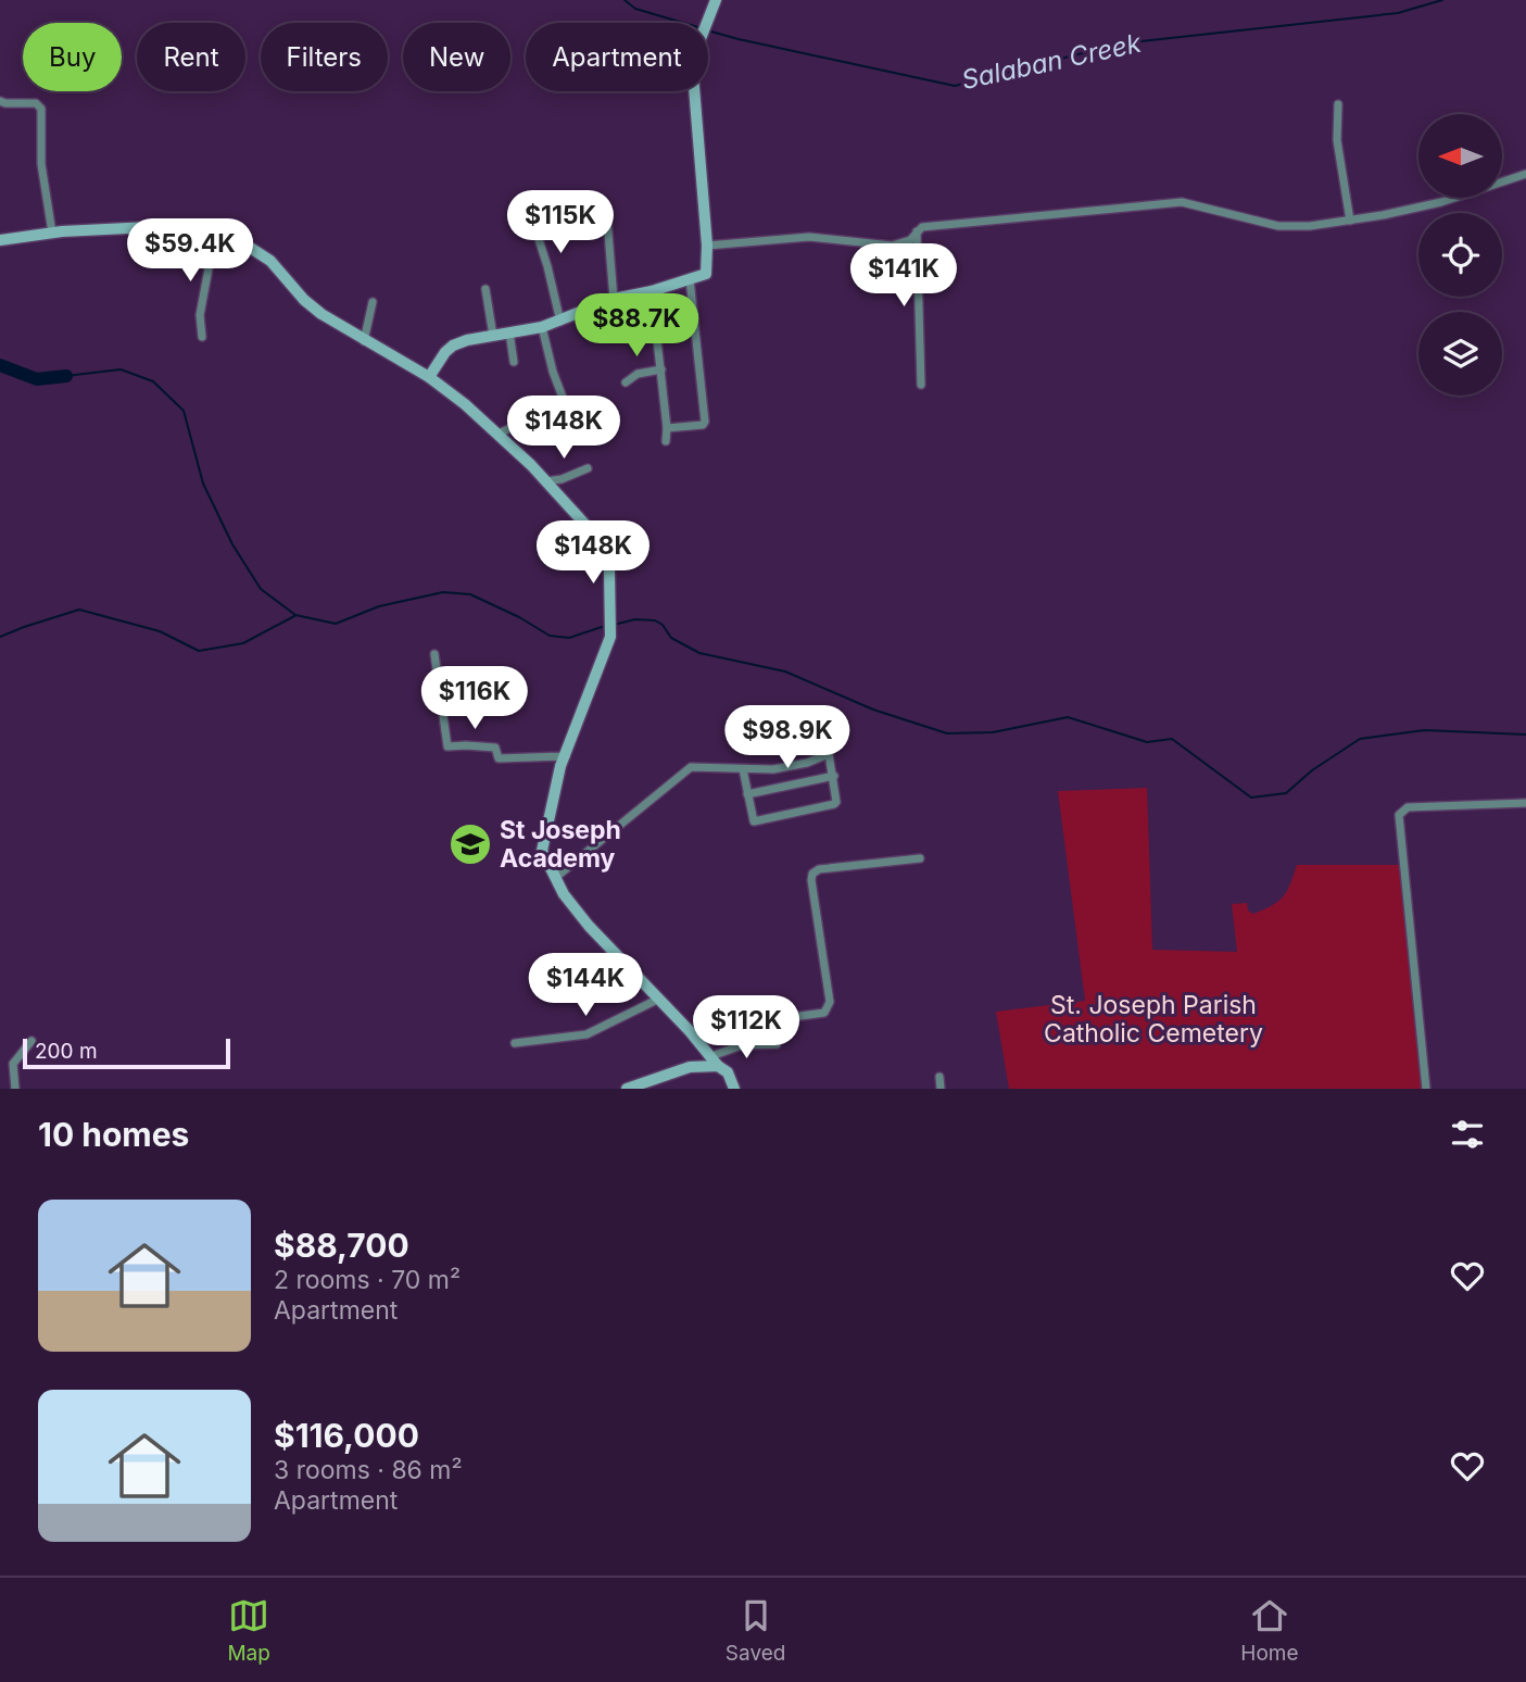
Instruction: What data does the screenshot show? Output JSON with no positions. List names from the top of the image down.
{
  "water": ["Salaban Creek"],
  "parks": ["St. Joseph Parish Catholic Cemetery"],
  "places": {
    "school or university": ["St Joseph Academy"]
  },
  "scale_bar": "200 m",
  "north": "left",
  "page": {
    "chip": [
      "Buy",
      "Rent",
      "Filters",
      "New",
      "Apartment"
    ],
    "price": [
      "$115K",
      "$59.4K",
      "$141K",
      "$88.7K",
      "$148K",
      "$148K",
      "$116K",
      "$98.9K",
      "$144K",
      "$112K"
    ],
    "scale": "200 m",
    "heading": "10 homes",
    "list": [
      {
        "name": "$88,700",
        "note": "2 rooms · 70 m² · Apartment"
      },
      {
        "name": "$116,000",
        "note": "3 rooms · 86 m² · Apartment"
      }
    ],
    "tabs": ["Map", "Saved", "Home"]
  }
}
